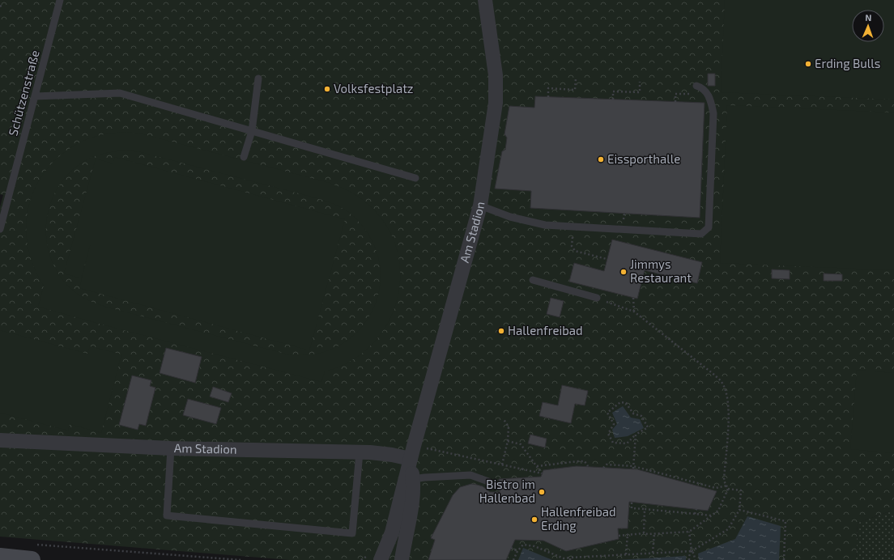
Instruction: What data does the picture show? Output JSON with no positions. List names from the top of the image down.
{
  "streets": {
    "street": ["Am Stadion"],
    "lane": ["Schützenstraße"]
  },
  "places": [
    "Erding Bulls",
    "Volksfestplatz",
    "Eissporthalle",
    "Jimmys Restaurant",
    "Hallenfreibad",
    "Bistro im Hallenbad",
    "Hallenfreibad Erding"
  ],
  "north": "top"
}
